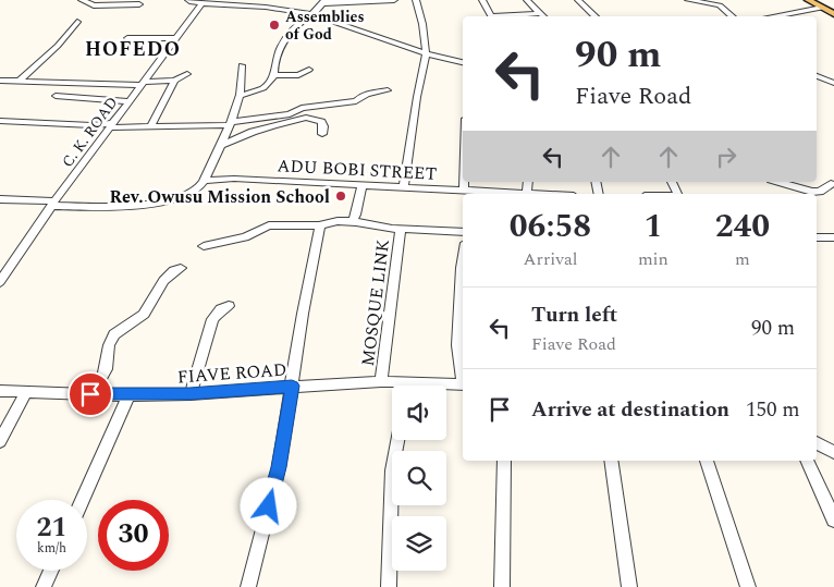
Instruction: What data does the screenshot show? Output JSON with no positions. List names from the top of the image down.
{
  "streets": {
    "street": [
      "C. K. ROAD",
      "ADU BOBI STREET",
      "MOSQUE LINK",
      "FIAVE ROAD"
    ]
  },
  "crossings": [
    ["MOSQUE LINK", "FIAVE ROAD"]
  ],
  "districts": ["HOFEDO"],
  "places": ["Assemblies of God", "Rev. Owusu Mission School"],
  "page": {
    "turn": ["90 m", "Fiave Road"],
    "eta": [
      "06:58",
      "Arrival",
      "1",
      "min",
      "240",
      "m"
    ],
    "list": [
      {
        "name": "Turn left",
        "note": "Fiave Road",
        "value": "90 m"
      },
      {
        "name": "Arrive at destination",
        "value": "150 m"
      }
    ],
    "speed": "21 km/h",
    "limit": "30"
  }
}
